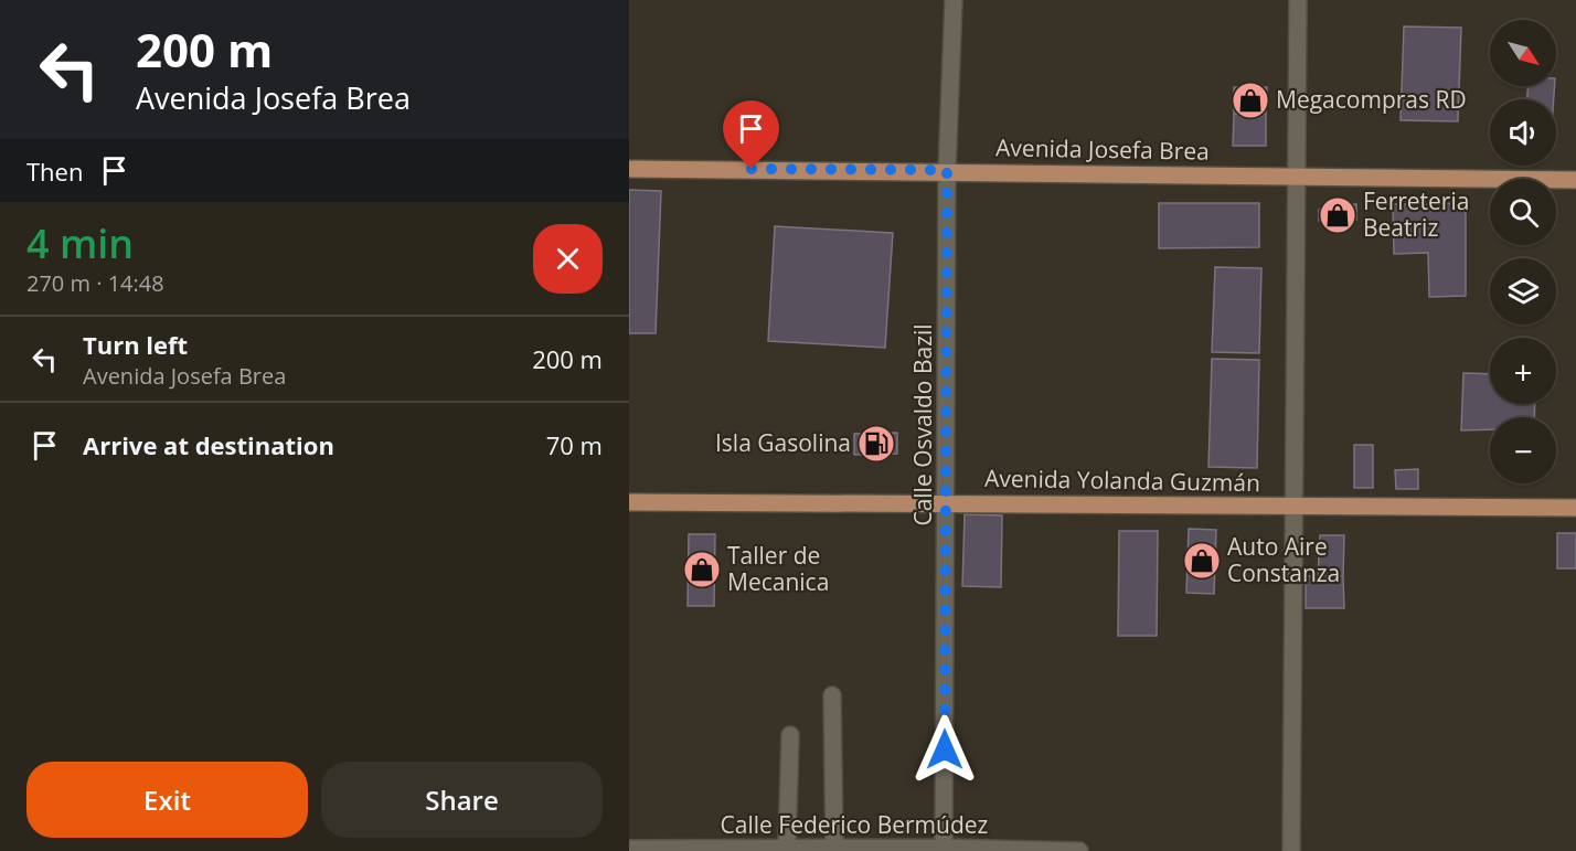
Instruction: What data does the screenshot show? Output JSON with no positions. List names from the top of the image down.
{
  "streets": {
    "main road": ["Avenida Josefa Brea", "Avenida Yolanda Guzmán"],
    "street": ["Calle Osvaldo Bazil", "Calle Federico Bermúdez"]
  },
  "crossings": [
    ["Avenida Josefa Brea", "Calle Osvaldo Bazil"],
    ["Calle Osvaldo Bazil", "Avenida Yolanda Guzmán"],
    ["Calle Osvaldo Bazil", "Calle Federico Bermúdez"]
  ],
  "places": {
    "shop": [
      "Megacompras RD",
      "Ferreteria Beatriz",
      "Auto Aire Constanza",
      "Taller de Mecanica"
    ],
    "fuel station": ["Isla Gasolina"]
  },
  "north": "bottom right",
  "page": {
    "turn": ["200 m", "Avenida Josefa Brea"],
    "map_buttons": ["+", "−"],
    "then": "Then",
    "heading": ["4 min", "270 m · 14:48"],
    "list": [
      {
        "name": "Turn left",
        "note": "Avenida Josefa Brea",
        "value": "200 m"
      },
      {
        "name": "Arrive at destination",
        "value": "70 m"
      }
    ],
    "buttons": ["Exit", "Share"]
  }
}
